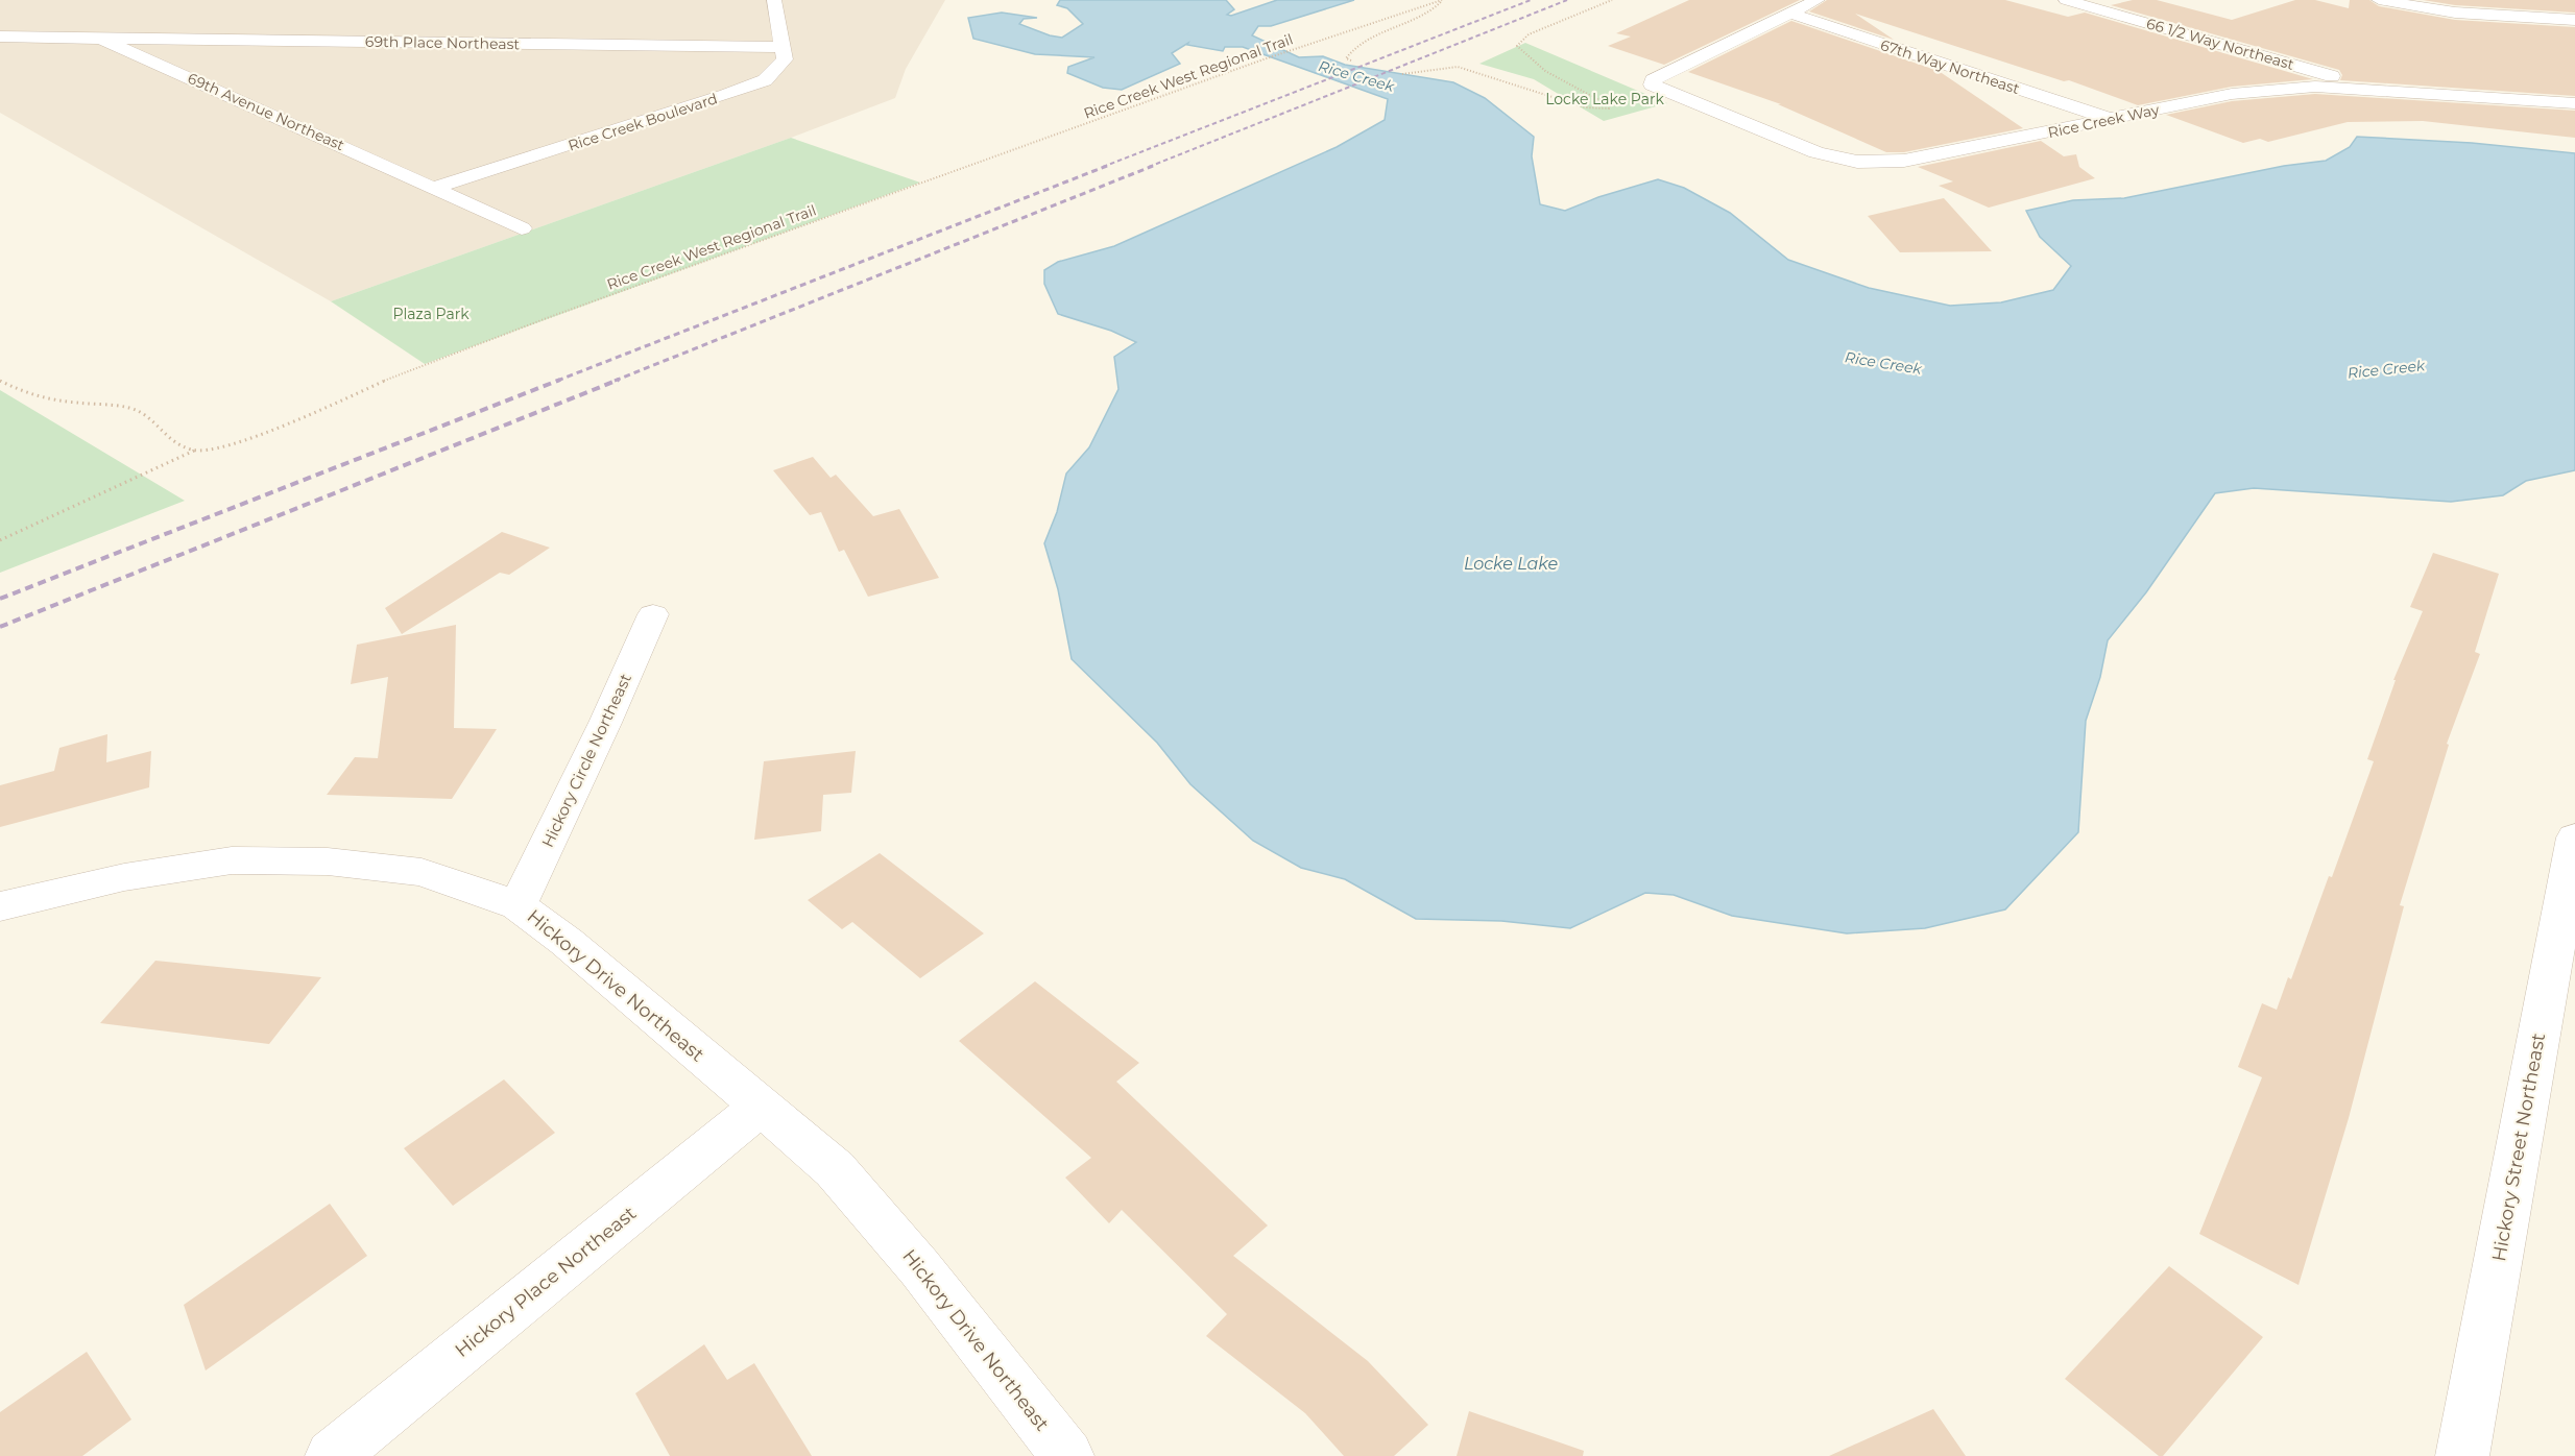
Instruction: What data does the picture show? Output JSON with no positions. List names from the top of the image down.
{
  "streets": {
    "street": [
      "69th Place Northeast",
      "66 1/2 Way Northeast",
      "67th Way Northeast",
      "69th Avenue Northeast",
      "Rice Creek Way",
      "Rice Creek Boulevard",
      "Hickory Circle Northeast",
      "Hickory Drive Northeast",
      "Hickory Street Northeast",
      "Hickory Place Northeast"
    ],
    "path": ["Rice Creek West Regional Trail"]
  },
  "crossings": [
    ["69th Place Northeast", "69th Avenue Northeast"],
    ["69th Place Northeast", "Rice Creek Boulevard"],
    ["66 1/2 Way Northeast", "Rice Creek Way"],
    ["67th Way Northeast", "Rice Creek Way"],
    ["69th Avenue Northeast", "Rice Creek Boulevard"],
    ["Hickory Circle Northeast", "Hickory Drive Northeast"],
    ["Hickory Drive Northeast", "Hickory Place Northeast"]
  ],
  "water": ["Rice Creek", "Locke Lake"],
  "parks": ["Locke Lake Park", "Plaza Park"]
}
